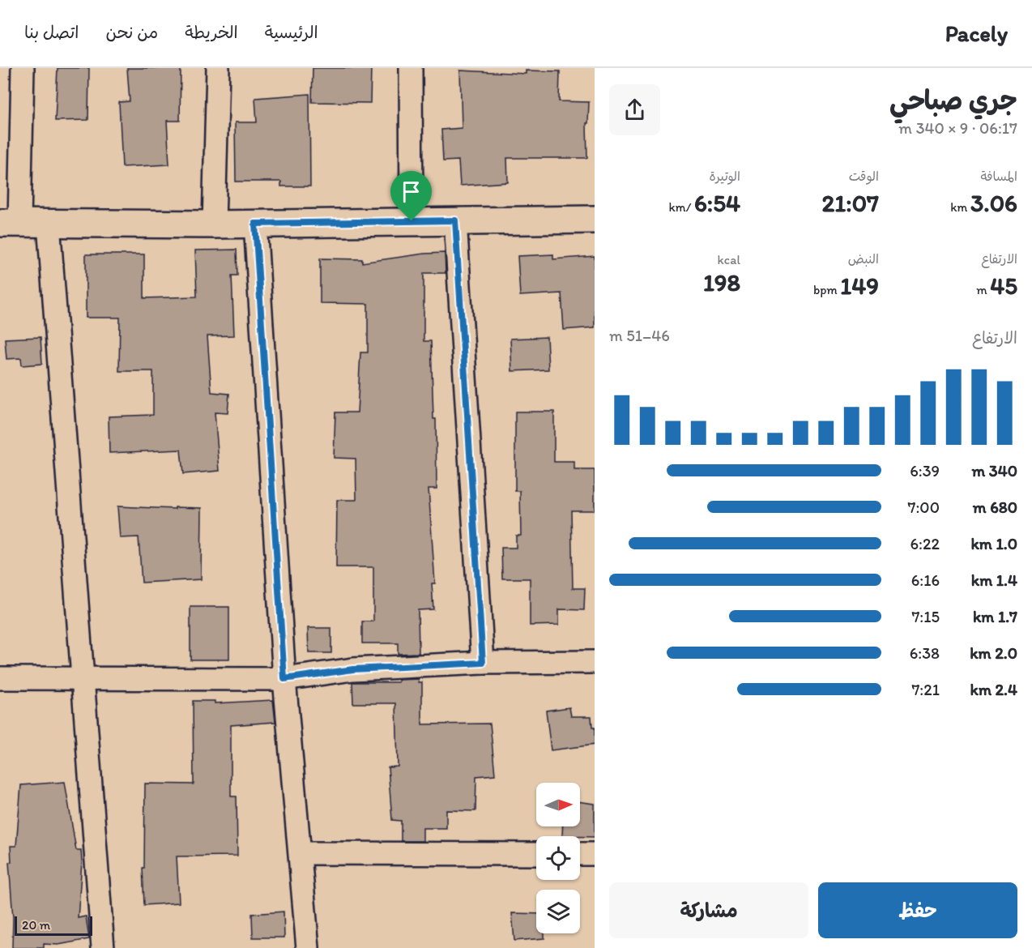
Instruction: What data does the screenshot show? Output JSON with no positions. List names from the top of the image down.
{
  "scale_bar": "20 m",
  "north": "right",
  "page": {
    "header": "Pacely",
    "nav": [
      "الرئيسية",
      "الخريطة",
      "من نحن",
      "اتصل بنا"
    ],
    "heading": ["جري صباحي", "06:17 · 9 × 340 m"],
    "stats": [
      ["المسافة", "3.06 km"],
      ["الوقت", "21:07"],
      ["الوتيرة", "6:54 /km"],
      ["الارتفاع", "45 m"],
      ["النبض", "149 bpm"],
      ["kcal", "198"]
    ],
    "chart": ["الارتفاع", "46–51 m"],
    "list": [
      {
        "name": "340 m",
        "note": "6:39"
      },
      {
        "name": "680 m",
        "note": "7:00"
      },
      {
        "name": "1.0 km",
        "note": "6:22"
      },
      {
        "name": "1.4 km",
        "note": "6:16"
      },
      {
        "name": "1.7 km",
        "note": "7:15"
      },
      {
        "name": "2.0 km",
        "note": "6:38"
      },
      {
        "name": "2.4 km",
        "note": "7:21"
      }
    ],
    "buttons": ["حفظ", "مشاركة"],
    "scale": "20 m"
  }
}
